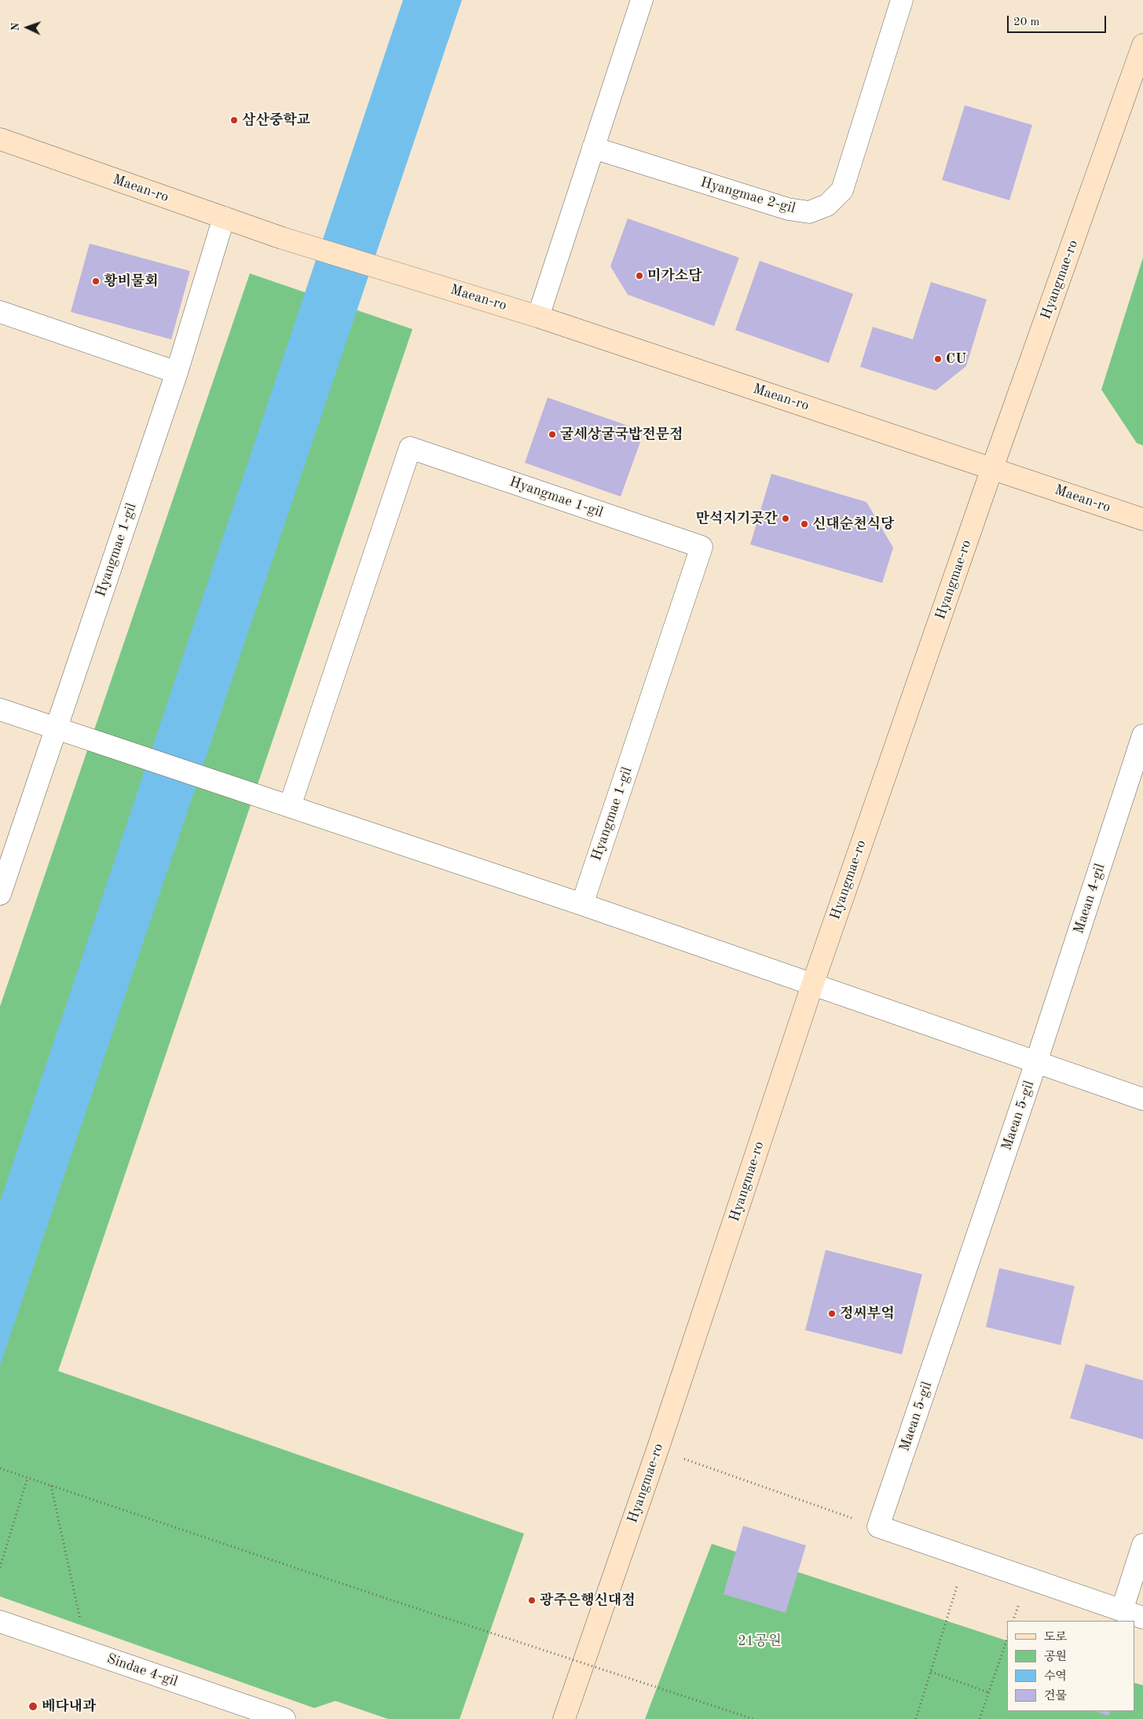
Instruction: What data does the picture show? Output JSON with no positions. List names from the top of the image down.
{
  "streets": {
    "street": [
      "Maean-ro",
      "Hyangmae 2-gil",
      "Hyangmae-ro",
      "Hyangmae 1-gil",
      "Maean 4-gil",
      "Maean 5-gil",
      "Sindae 4-gil"
    ]
  },
  "crossings": [
    ["Maean-ro", "Hyangmae-ro"],
    ["Maean-ro", "Hyangmae 1-gil"],
    ["Hyangmae-ro", "Maean 5-gil"],
    ["Maean 4-gil", "Maean 5-gil"]
  ],
  "parks": ["21공원"],
  "places": [
    "삼산중학교",
    "미가소담",
    "황비물회",
    "CU",
    "굴세상굴국밥전문점",
    "만석지기곳간",
    "신대순천식당",
    "정씨부엌",
    "광주은행신대점",
    "베다내과"
  ],
  "legend": [
    "도로",
    "공원",
    "수역",
    "건물"
  ],
  "scale_bar": "20 m",
  "north": "left"
}
